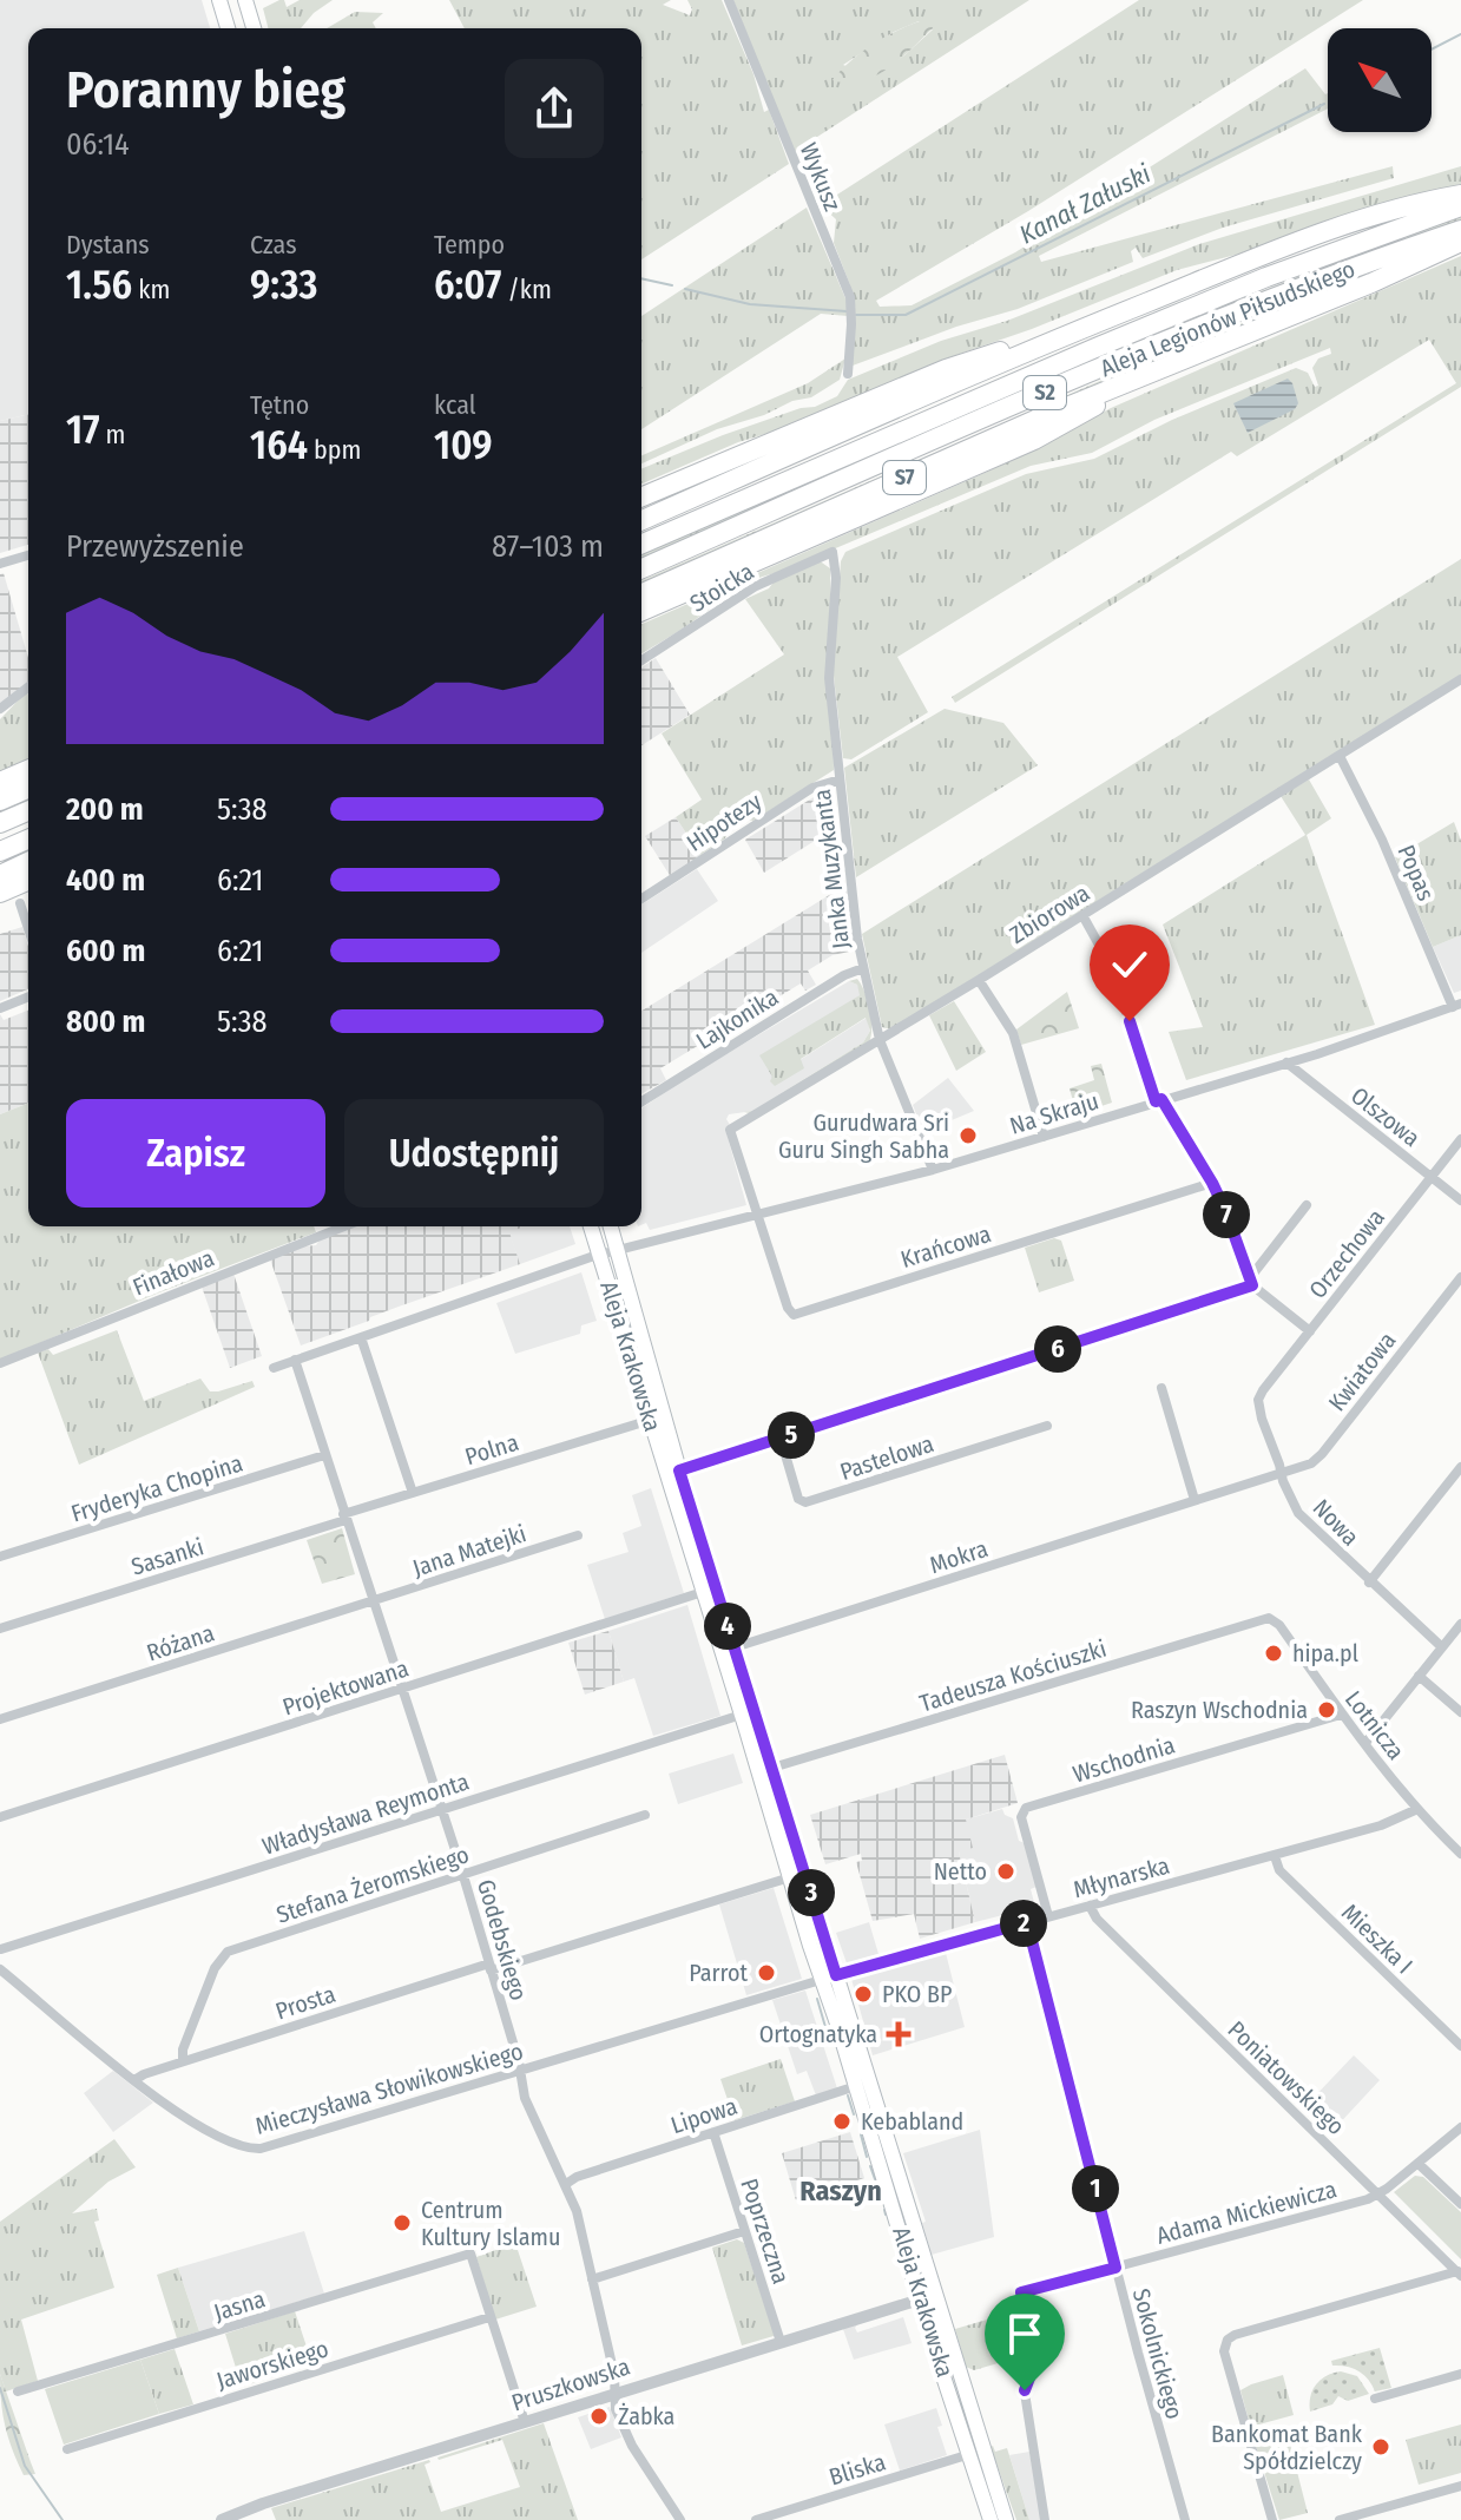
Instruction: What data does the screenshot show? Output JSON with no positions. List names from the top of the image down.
{
  "streets": {
    "highway": ["Aleja Legionów Piłsudskiego", "S2", "S7"],
    "main road": ["Aleja Krakowska"],
    "street": [
      "Wykusz",
      "Stoicka",
      "Hipotezy",
      "Janka Muzykanta",
      "Popas",
      "Zbiorowa",
      "Lajkonika",
      "Na Skraju",
      "Olszowa",
      "Krańcowa",
      "Orzechowa",
      "Finałowa",
      "Kwiatowa",
      "Polna",
      "Pastelowa",
      "Fryderyka Chopina",
      "Nowa",
      "Jana Matejki",
      "Sasanki",
      "Mokra",
      "Różana",
      "Tadeusza Kościuszki",
      "Projektowana",
      "Lotnicza",
      "Wschodnia",
      "Władysława Reymonta",
      "Młynarska",
      "Stefana Żeromskiego",
      "Mieszka I",
      "Godebskiego",
      "Prosta",
      "Poniatowskiego",
      "Mieczysława Słowikowskiego",
      "Lipowa",
      "Adama Mickiewicza",
      "Poprzeczna",
      "Jasna",
      "Sokolnickiego",
      "Jaworskiego",
      "Pruszkowska",
      "Bliska"
    ]
  },
  "crossings": [
    ["Stoicka", "Janka Muzykanta"],
    ["Hipotezy", "Janka Muzykanta"],
    ["Janka Muzykanta", "Zbiorowa"],
    ["Janka Muzykanta", "Lajkonika"],
    ["Janka Muzykanta", "Na Skraju"],
    ["Popas", "Zbiorowa"],
    ["Popas", "Na Skraju"],
    ["Zbiorowa", "Na Skraju"],
    ["Zbiorowa", "Krańcowa"],
    ["Na Skraju", "Olszowa"],
    ["Na Skraju", "Krańcowa"],
    ["Na Skraju", "Aleja Krakowska"],
    ["Na Skraju", "Godebskiego"],
    ["Olszowa", "Orzechowa"],
    ["Orzechowa", "Nowa"],
    ["Aleja Krakowska", "Polna"],
    ["Aleja Krakowska", "Mokra"],
    ["Aleja Krakowska", "Tadeusza Kościuszki"],
    ["Aleja Krakowska", "Projektowana"],
    ["Aleja Krakowska", "Władysława Reymonta"],
    ["Aleja Krakowska", "Młynarska"],
    ["Aleja Krakowska", "Prosta"],
    ["Aleja Krakowska", "Mieczysława Słowikowskiego"],
    ["Aleja Krakowska", "Lipowa"],
    ["Aleja Krakowska", "Pruszkowska"],
    ["Aleja Krakowska", "Bliska"],
    ["Kwiatowa", "Nowa"],
    ["Kwiatowa", "Mokra"],
    ["Polna", "Sasanki"],
    ["Polna", "Godebskiego"],
    ["Fryderyka Chopina", "Godebskiego"],
    ["Nowa", "Mokra"],
    ["Jana Matejki", "Różana"],
    ["Jana Matejki", "Godebskiego"],
    ["Sasanki", "Godebskiego"],
    ["Różana", "Godebskiego"],
    ["Tadeusza Kościuszki", "Lotnicza"],
    ["Projektowana", "Godebskiego"],
    ["Lotnicza", "Wschodnia"],
    ["Lotnicza", "Młynarska"],
    ["Wschodnia", "Młynarska"],
    ["Władysława Reymonta", "Godebskiego"],
    ["Młynarska", "Mieszka I"],
    ["Młynarska", "Poniatowskiego"],
    ["Młynarska", "Mieczysława Słowikowskiego"],
    ["Młynarska", "Sokolnickiego"],
    ["Stefana Żeromskiego", "Godebskiego"],
    ["Stefana Żeromskiego", "Prosta"],
    ["Godebskiego", "Prosta"],
    ["Godebskiego", "Mieczysława Słowikowskiego"],
    ["Godebskiego", "Lipowa"],
    ["Godebskiego", "Pruszkowska"],
    ["Prosta", "Mieczysława Słowikowskiego"],
    ["Poniatowskiego", "Adama Mickiewicza"],
    ["Lipowa", "Poprzeczna"],
    ["Adama Mickiewicza", "Sokolnickiego"],
    ["Poprzeczna", "Pruszkowska"],
    ["Jasna", "Jaworskiego"]
  ],
  "districts": ["Raszyn"],
  "water": ["Kanał Załuski"],
  "places": {
    "other": [
      "Gurudwara Sri Guru Singh Sabha",
      "hipa.pl",
      "Raszyn Wschodnia",
      "Netto",
      "Parrot",
      "PKO BP",
      "Kebabland",
      "Centrum Kultury Islamu",
      "Żabka",
      "Bankomat Bank Spółdzielczy"
    ],
    "health": ["Ortognatyka"]
  },
  "north": "top left",
  "page": {
    "heading": ["Poranny bieg", "06:14"],
    "stats": [
      ["Dystans", "1.56 km"],
      ["Czas", "9:33"],
      ["Tempo", "6:07 /km"],
      ["17 m"],
      ["Tętno", "164 bpm"],
      ["kcal", "109"]
    ],
    "chart": ["Przewyższenie", "87–103 m"],
    "list": [
      {
        "name": "200 m",
        "note": "5:38"
      },
      {
        "name": "400 m",
        "note": "6:21"
      },
      {
        "name": "600 m",
        "note": "6:21"
      },
      {
        "name": "800 m",
        "note": "5:38"
      }
    ],
    "buttons": ["Zapisz", "Udostępnij"],
    "pins": [
      "7",
      "6",
      "5",
      "4",
      "3",
      "2",
      "1"
    ]
  }
}
